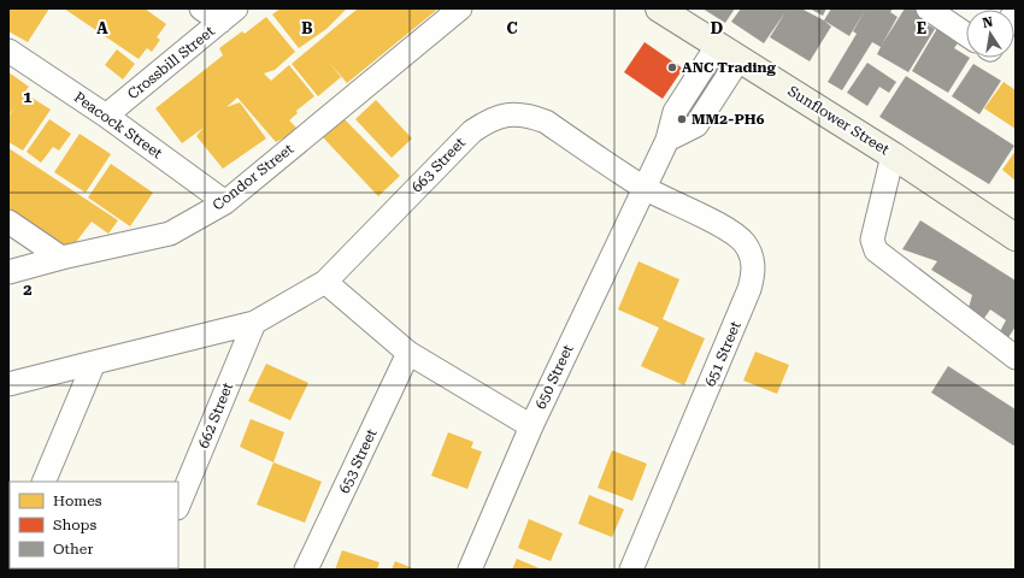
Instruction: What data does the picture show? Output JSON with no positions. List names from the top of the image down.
{
  "streets": {
    "main road": ["Sunflower Street"],
    "street": [
      "Crossbill Street",
      "Peacock Street",
      "663 Street",
      "Condor Street",
      "651 Street",
      "650 Street",
      "662 Street",
      "653 Street"
    ]
  },
  "crossings": [
    ["Crossbill Street", "Peacock Street"],
    ["Sunflower Street", "650 Street"],
    ["Peacock Street", "Condor Street"],
    ["663 Street", "651 Street"],
    ["663 Street", "650 Street"],
    ["663 Street", "662 Street"],
    ["651 Street", "650 Street"]
  ],
  "places": ["ANC Trading", "MM2-PH6"],
  "legend": ["Homes", "Shops", "Other"],
  "north": "top",
  "grid": {
    "columns": [
      "A",
      "B",
      "C",
      "D",
      "E"
    ],
    "rows": ["1", "2"]
  }
}
